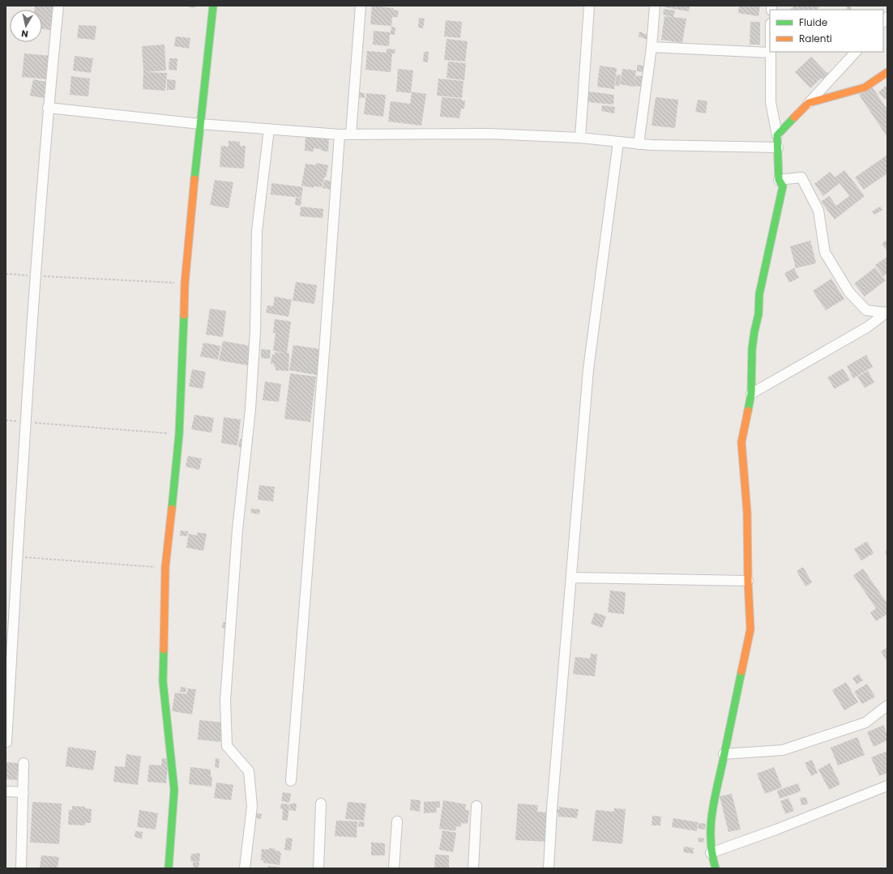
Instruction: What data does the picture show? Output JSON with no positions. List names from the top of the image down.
{
  "legend": ["Fluide", "Ralenti"],
  "north": "bottom"
}
